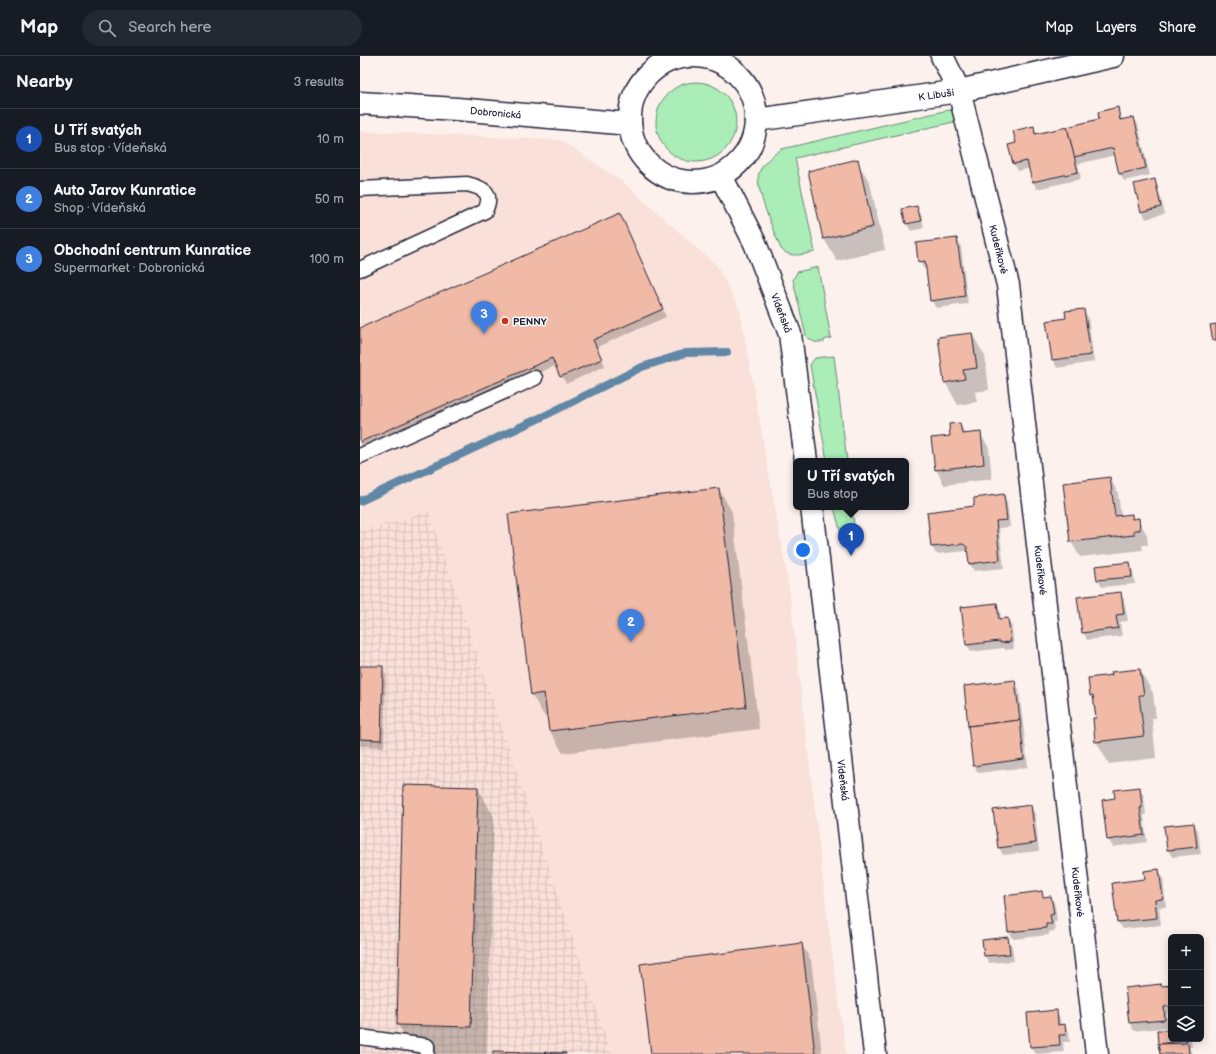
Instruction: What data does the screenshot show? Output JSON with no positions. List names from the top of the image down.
{
  "streets": {
    "street": [
      "K Libuši",
      "Dobronická",
      "Kudeříkové",
      "Vídeňská"
    ]
  },
  "crossings": [
    ["K Libuši", "Dobronická"],
    ["K Libuši", "Kudeříkové"],
    ["K Libuši", "Vídeňská"],
    ["Dobronická", "Vídeňská"]
  ],
  "places": ["PENNY"],
  "page": {
    "header": "Map",
    "search": "Search here",
    "nav": ["Map", "Layers", "Share"],
    "heading": ["Nearby", "3 results"],
    "list": [
      {
        "mark": "1",
        "name": "U Tří svatých",
        "note": "Bus stop · Vídeňská",
        "value": "10 m"
      },
      {
        "mark": "2",
        "name": "Auto Jarov Kunratice",
        "note": "Shop · Vídeňská",
        "value": "50 m"
      },
      {
        "mark": "3",
        "name": "Obchodní centrum Kunratice",
        "note": "Supermarket · Dobronická",
        "value": "100 m"
      }
    ],
    "pins": ["3", "1", "2"],
    "popup": ["U Tří svatých", "Bus stop"],
    "map_buttons": ["+", "−"]
  }
}
